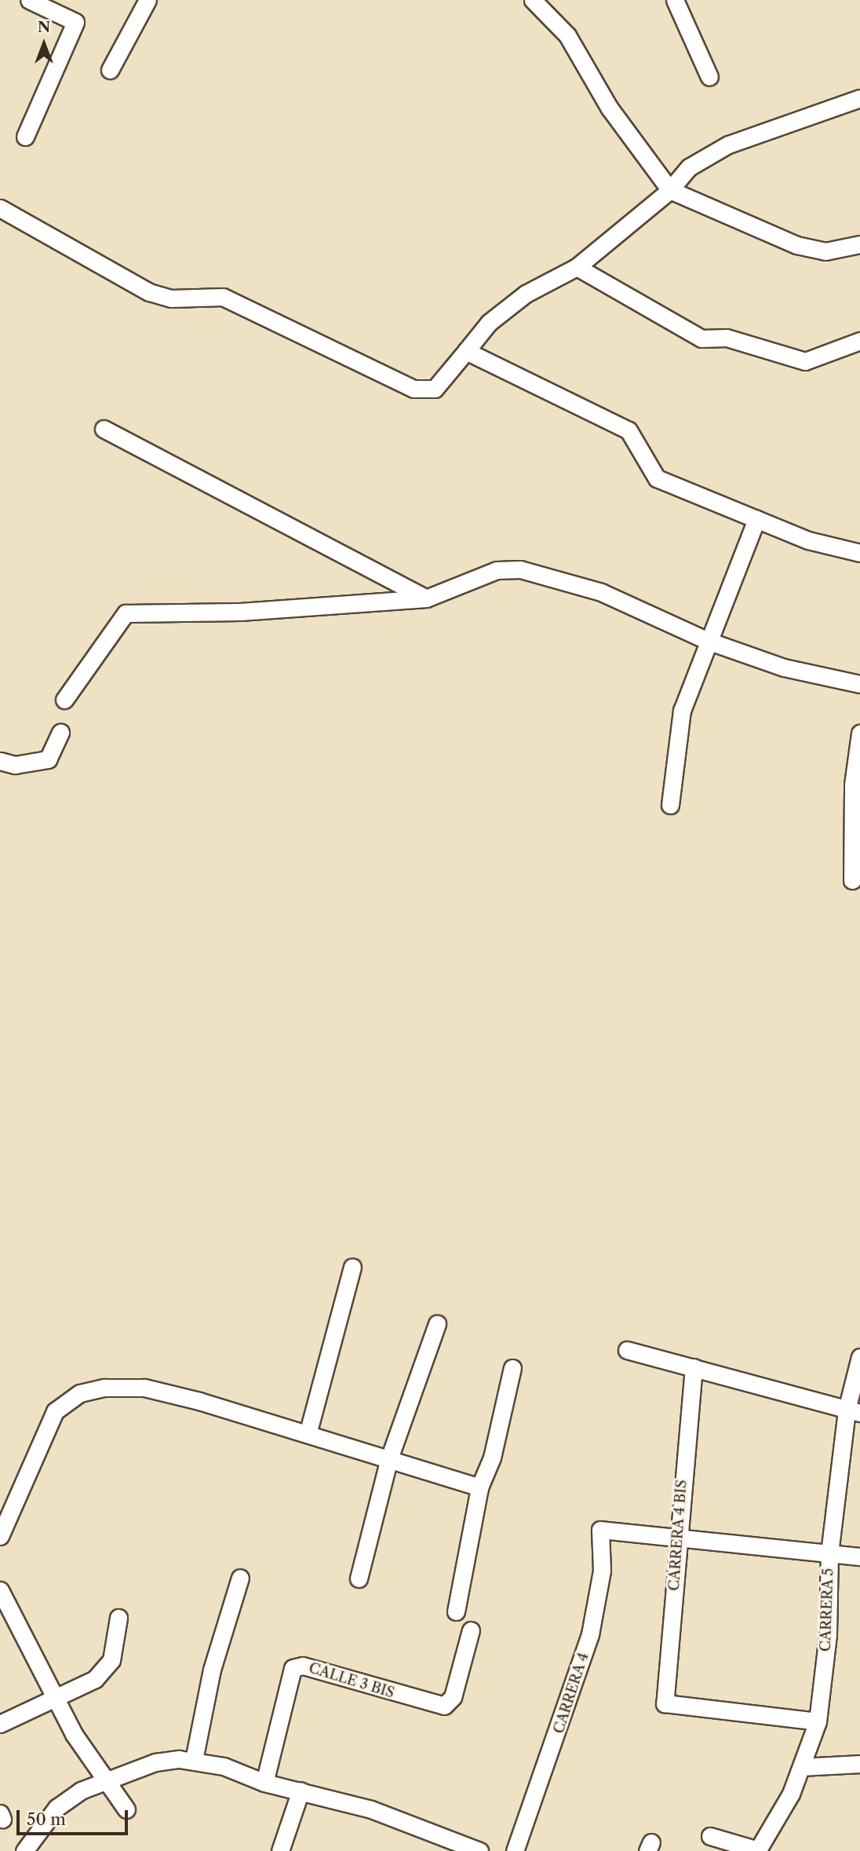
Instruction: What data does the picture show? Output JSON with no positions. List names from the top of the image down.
{
  "streets": {
    "street": [
      "CARRERA 4 BIS",
      "CARRERA 5",
      "CALLE 3 BIS",
      "CARRERA 4"
    ]
  },
  "crossings": [
    ["CARRERA 4 BIS", "CARRERA 5"],
    ["CARRERA 4 BIS", "CARRERA 4"]
  ],
  "scale_bar": "50 m",
  "north": "top"
}
